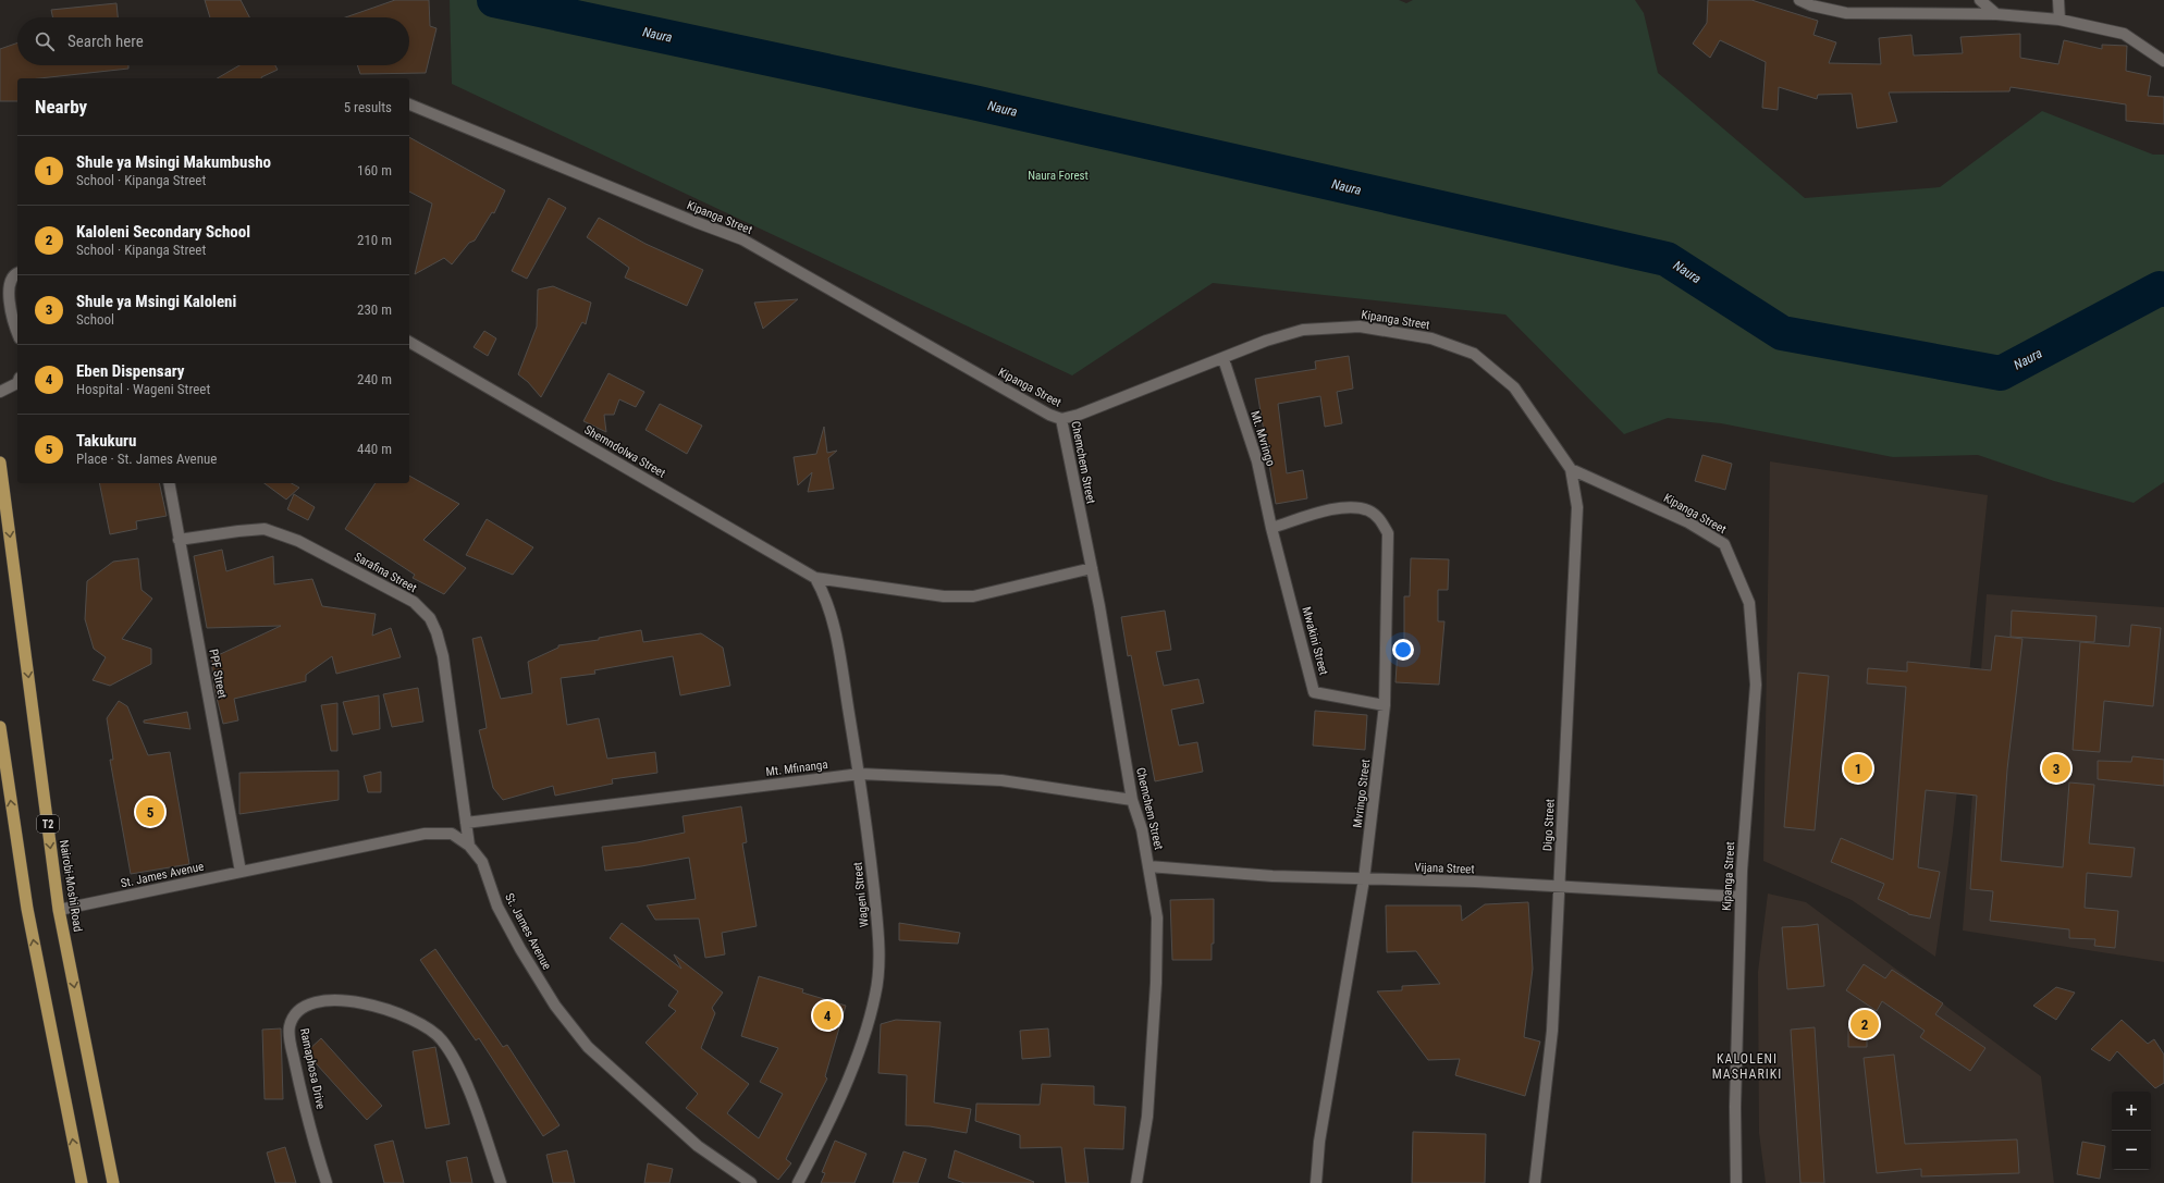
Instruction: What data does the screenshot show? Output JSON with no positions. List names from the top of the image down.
{
  "streets": {
    "highway": ["T2", "Nairobi-Moshi Road"],
    "street": [
      "Kipanga Street",
      "Mt. Mvringo",
      "Shemndolwa Street",
      "Chemchem Street",
      "Sarafina Street",
      "Mwakini Street",
      "PPF Street",
      "Mt. Mfinanga",
      "Mvringo Street",
      "Digo Street",
      "Vijana Street",
      "St. James Avenue",
      "Wageni Street",
      "Ramaphosa Drive"
    ]
  },
  "crossings": [
    ["Kipanga Street", "Mt. Mvringo"],
    ["Kipanga Street", "Chemchem Street"],
    ["Kipanga Street", "Digo Street"],
    ["Kipanga Street", "Vijana Street"],
    ["Mt. Mvringo", "Mwakini Street"],
    ["Mt. Mvringo", "Mvringo Street"],
    ["Shemndolwa Street", "Wageni Street"],
    ["Chemchem Street", "Mt. Mfinanga"],
    ["Chemchem Street", "Vijana Street"],
    ["Sarafina Street", "PPF Street"],
    ["Sarafina Street", "Mt. Mfinanga"],
    ["Sarafina Street", "St. James Avenue"],
    ["Mwakini Street", "Mvringo Street"],
    ["PPF Street", "St. James Avenue"],
    ["Mt. Mfinanga", "Wageni Street"],
    ["Mvringo Street", "Vijana Street"],
    ["Digo Street", "Vijana Street"],
    ["St. James Avenue", "Nairobi-Moshi Road"]
  ],
  "districts": ["KALOLENI MASHARIKI"],
  "water": ["Naura"],
  "parks": ["Naura Forest"],
  "page": {
    "search": "Search here",
    "heading": ["Nearby", "5 results"],
    "list": [
      {
        "mark": "1",
        "name": "Shule ya Msingi Makumbusho",
        "note": "School · Kipanga Street",
        "value": "160 m"
      },
      {
        "mark": "2",
        "name": "Kaloleni Secondary School",
        "note": "School · Kipanga Street",
        "value": "210 m"
      },
      {
        "mark": "3",
        "name": "Shule ya Msingi Kaloleni",
        "note": "School",
        "value": "230 m"
      },
      {
        "mark": "4",
        "name": "Eben Dispensary",
        "note": "Hospital · Wageni Street",
        "value": "240 m"
      },
      {
        "mark": "5",
        "name": "Takukuru",
        "note": "Place · St. James Avenue",
        "value": "440 m"
      }
    ],
    "pins": [
      "1",
      "3",
      "5",
      "4",
      "2"
    ],
    "map_buttons": ["+", "−"]
  }
}
